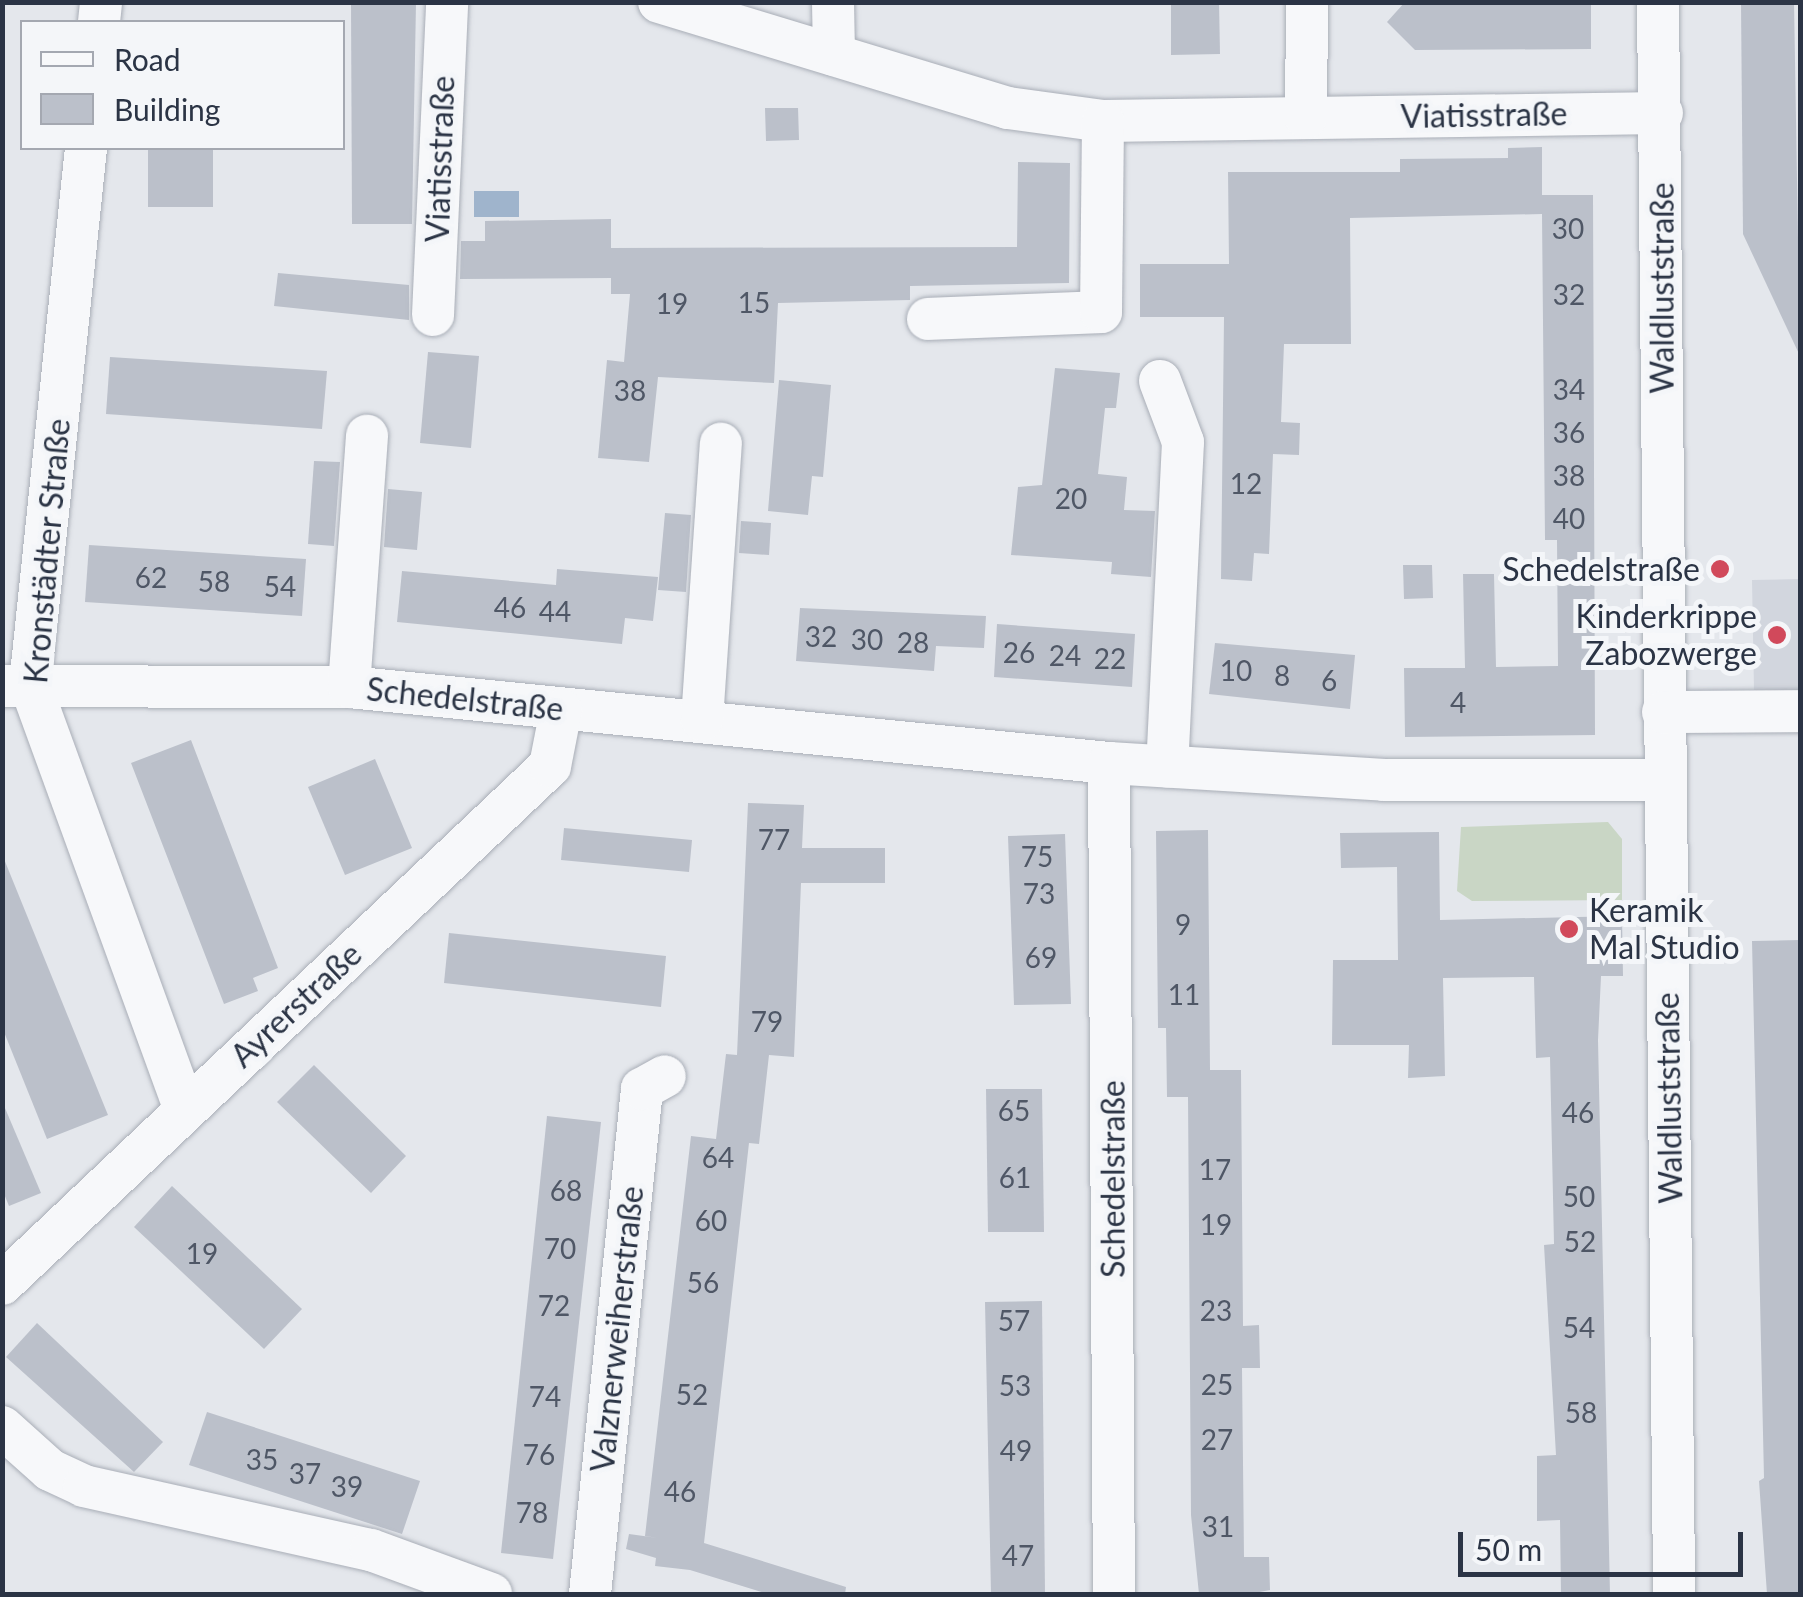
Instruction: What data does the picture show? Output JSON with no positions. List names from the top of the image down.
{
  "streets": {
    "street": [
      "Viatisstraße",
      "Waldluststraße",
      "Kronstädter Straße",
      "Schedelstraße",
      "Ayrerstraße",
      "Valznerweiherstraße"
    ]
  },
  "crossings": [
    ["Viatisstraße", "Waldluststraße"],
    ["Waldluststraße", "Schedelstraße"],
    ["Kronstädter Straße", "Schedelstraße"],
    ["Kronstädter Straße", "Ayrerstraße"],
    ["Schedelstraße", "Ayrerstraße"]
  ],
  "places": ["Schedelstraße", "Kinderkrippe Zabozwerge", "Keramik Mal Studio"],
  "house_numbers": [
    "30",
    "32",
    "15",
    "19",
    "34",
    "38",
    "36",
    "38",
    "12",
    "20",
    "40",
    "62",
    "58",
    "54",
    "46",
    "44",
    "32",
    "30",
    "28",
    "26",
    "24",
    "22",
    "10",
    "8",
    "6",
    "4",
    "77",
    "75",
    "73",
    "9",
    "69",
    "11",
    "79",
    "65",
    "46",
    "64",
    "17",
    "61",
    "68",
    "50",
    "60",
    "19",
    "52",
    "70",
    "19",
    "56",
    "72",
    "23",
    "57",
    "54",
    "25",
    "53",
    "52",
    "74",
    "58",
    "27",
    "49",
    "76",
    "35",
    "37",
    "39",
    "46",
    "78",
    "31",
    "47"
  ],
  "legend": ["Road", "Building"],
  "scale_bar": "50 m"
}
